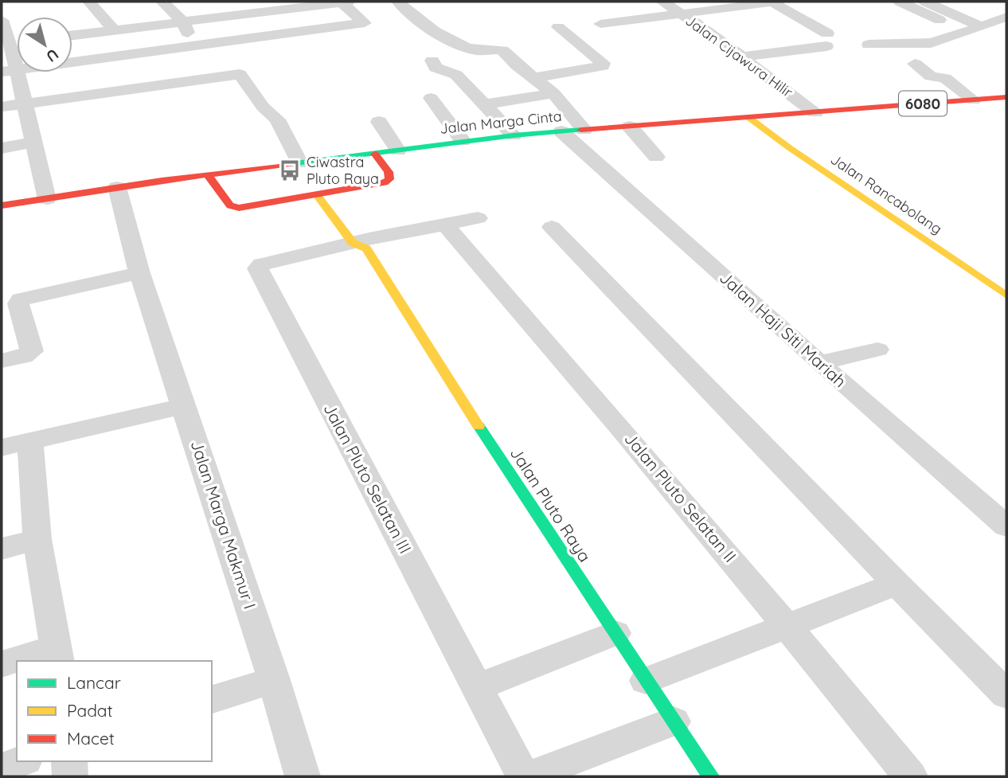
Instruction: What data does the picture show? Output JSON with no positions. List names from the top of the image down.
{
  "streets": {
    "street": [
      "Jalan Cijawura Hilir",
      "6080",
      "Jalan Marga Cinta",
      "Jalan Rancabolang",
      "Jalan Haji Siti Mariah",
      "Jalan Pluto Selatan III",
      "Jalan Pluto Selatan II",
      "Jalan Pluto Raya",
      "Jalan Marga Makmur I"
    ]
  },
  "crossings": [
    ["Jalan Cijawura Hilir", "Jalan Marga Cinta"],
    ["Jalan Marga Cinta", "Jalan Rancabolang"],
    ["Jalan Marga Cinta", "Jalan Haji Siti Mariah"],
    ["Jalan Marga Cinta", "Jalan Marga Makmur I"],
    ["Jalan Pluto Selatan III", "Jalan Pluto Raya"]
  ],
  "places": {
    "bus stop": ["Ciwastra Pluto Raya"]
  },
  "legend": ["Lancar", "Padat", "Macet"],
  "north": "bottom right"
}
